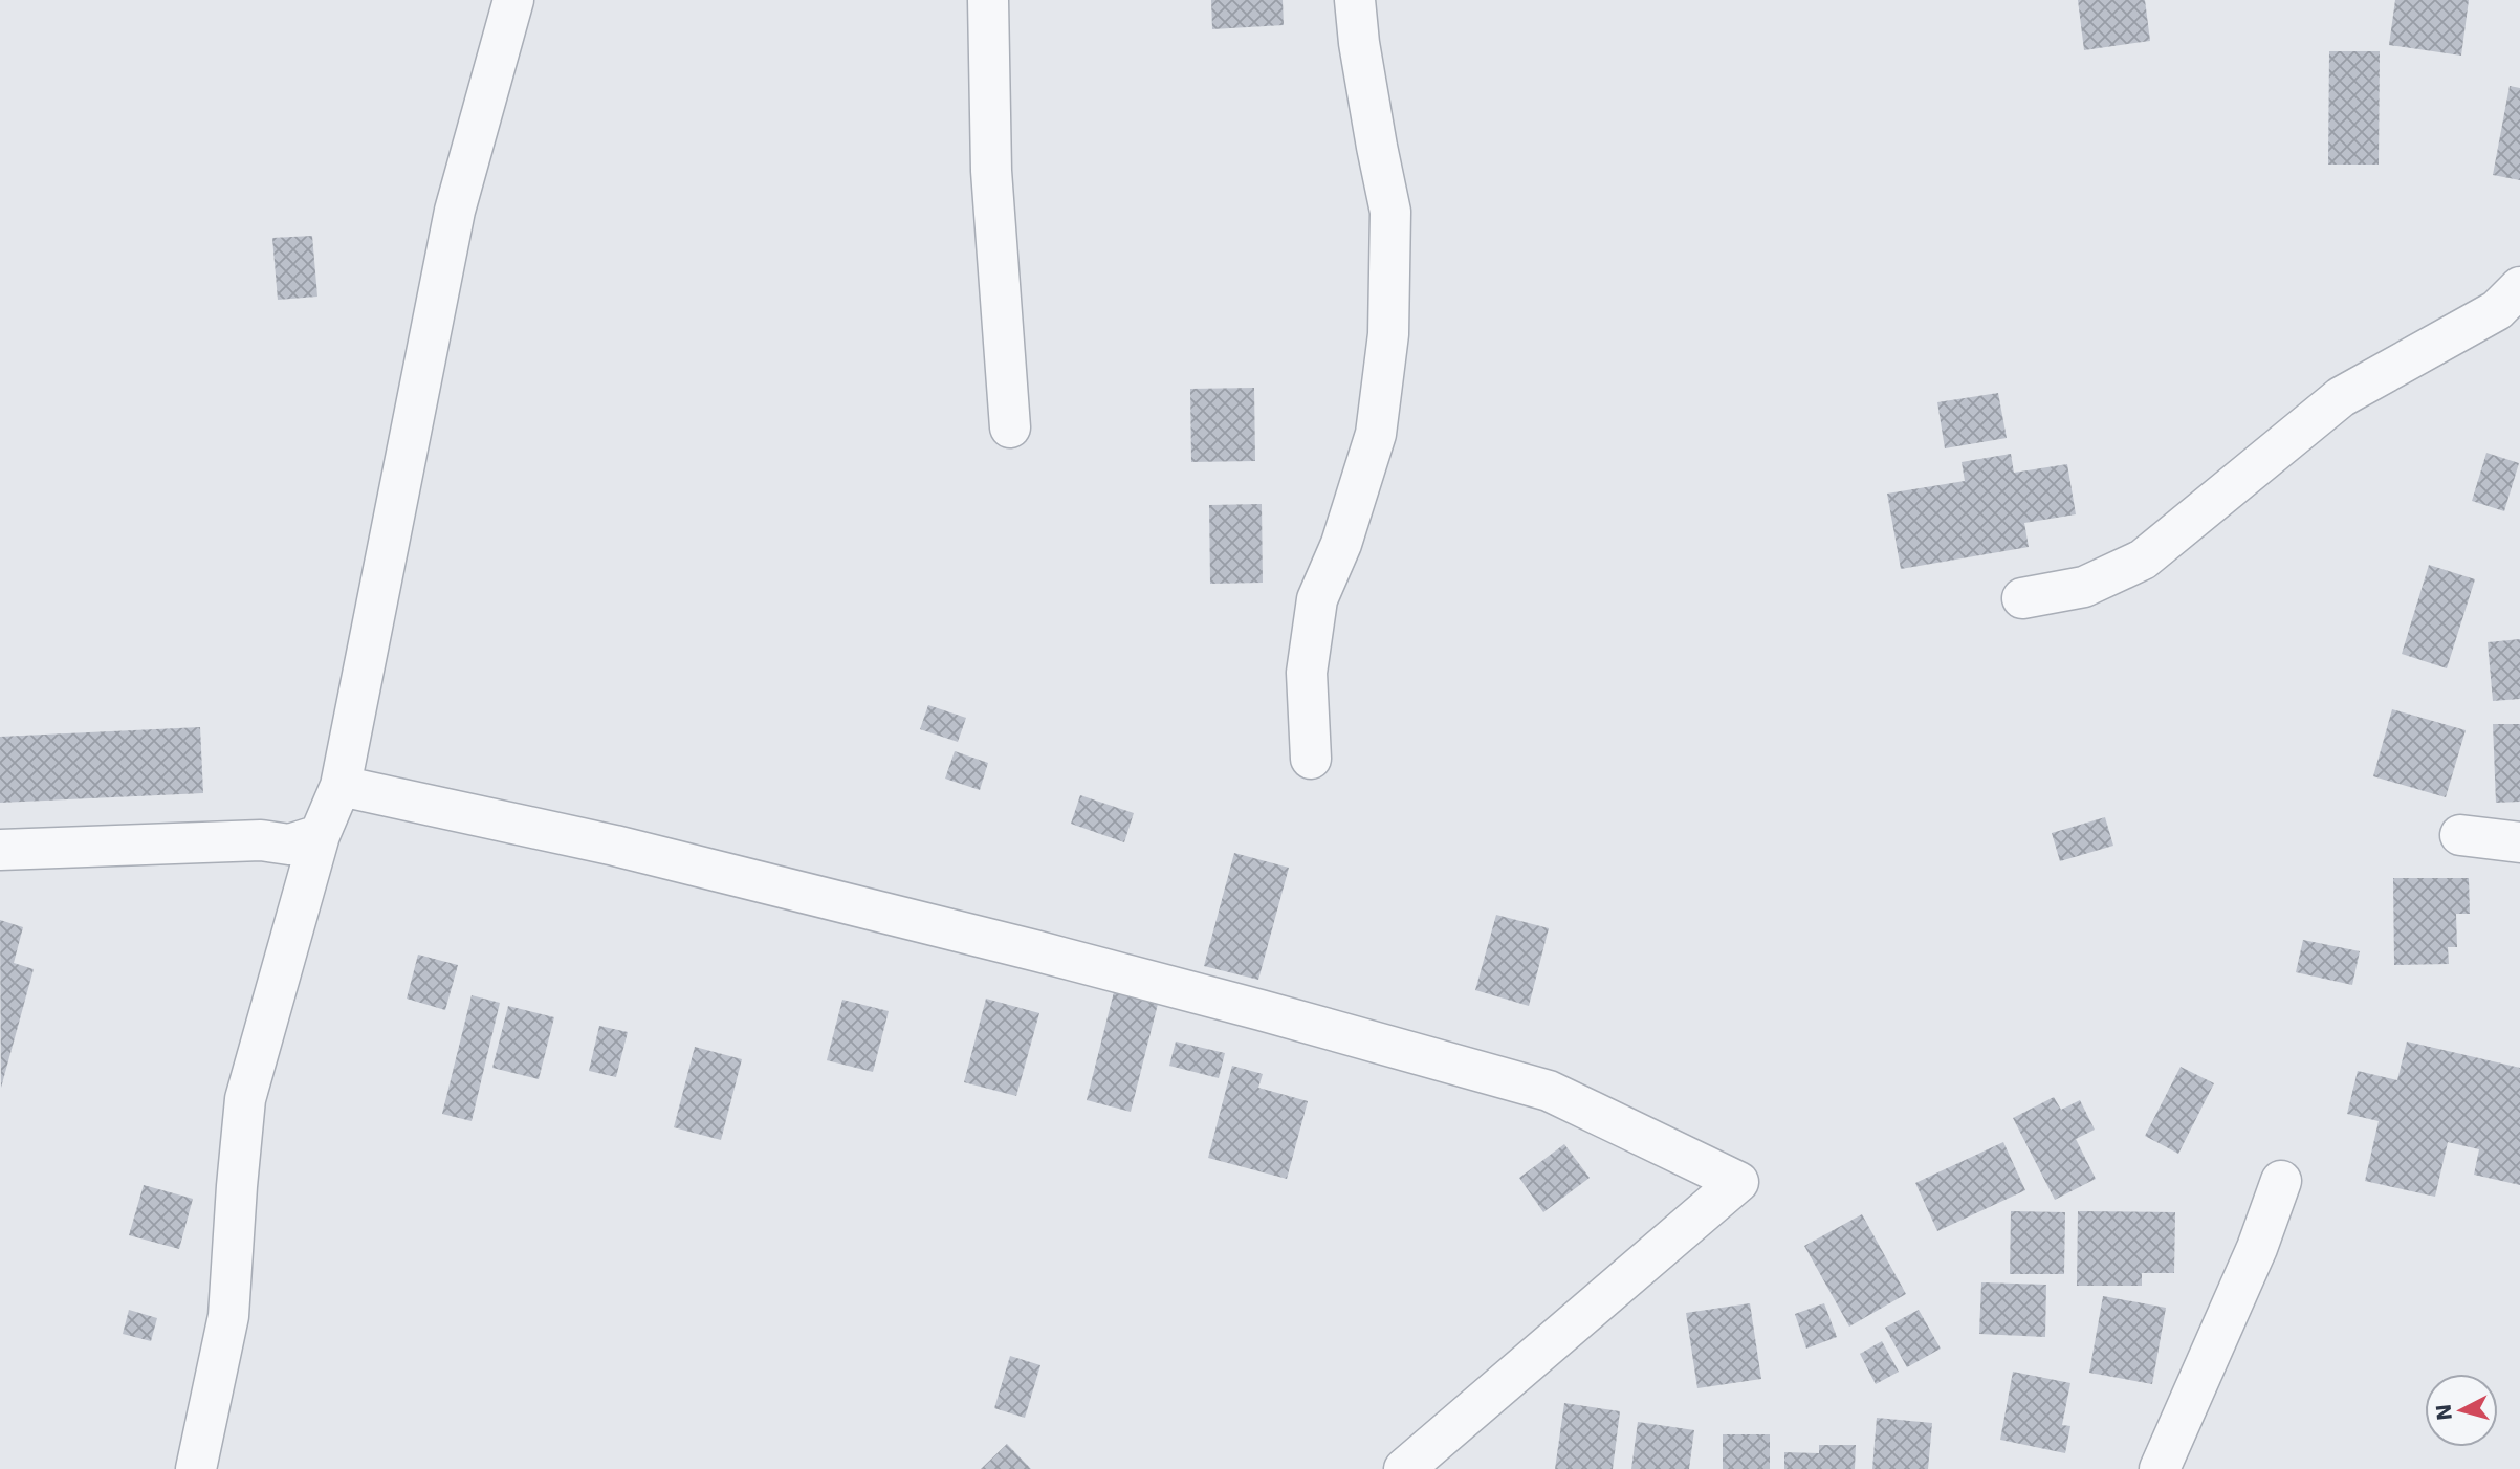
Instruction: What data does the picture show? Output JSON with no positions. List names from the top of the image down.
{
  "north": "left"
}
